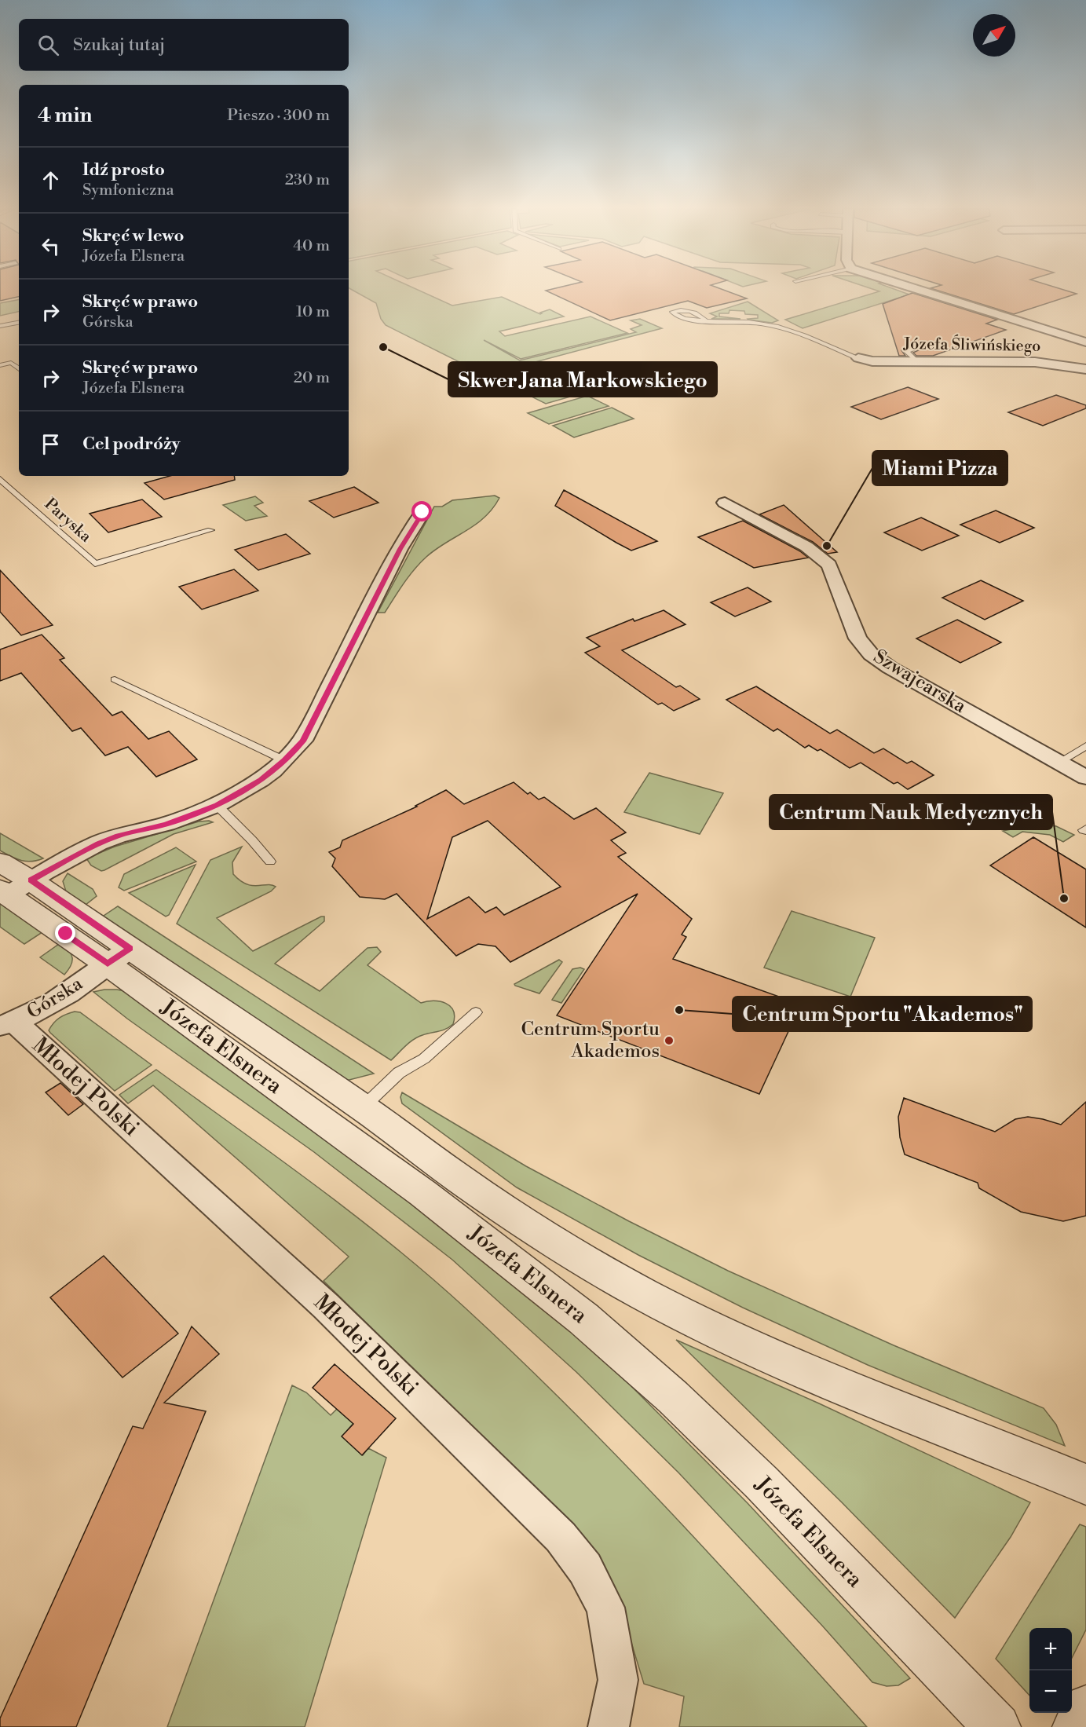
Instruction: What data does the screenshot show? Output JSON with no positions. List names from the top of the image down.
{
  "streets": {
    "street": [
      "Józefa Śliwińskiego",
      "Szwajcarska",
      "Górska",
      "Józefa Elsnera",
      "Młodej Polski"
    ],
    "lane": ["Paryska"]
  },
  "crossings": [
    ["Górska", "Józefa Elsnera"],
    ["Górska", "Młodej Polski"]
  ],
  "places": [
    "Skwer Jana Markowskiego",
    "Miami Pizza",
    "Centrum Nauk Medycznych",
    "Centrum Sportu \"Akademos\"",
    "Centrum Sportu Akademos"
  ],
  "north": "top right",
  "page": {
    "search": "Szukaj tutaj",
    "heading": ["4 min", "Pieszo · 300 m"],
    "list": [
      ["Idź prosto", "Symfoniczna", "230 m"],
      ["Skręć w lewo", "Józefa Elsnera", "40 m"],
      ["Skręć w prawo", "Górska", "10 m"],
      ["Skręć w prawo", "Józefa Elsnera", "20 m"],
      "Cel podróży"
    ],
    "map_buttons": ["+", "−"]
  }
}
